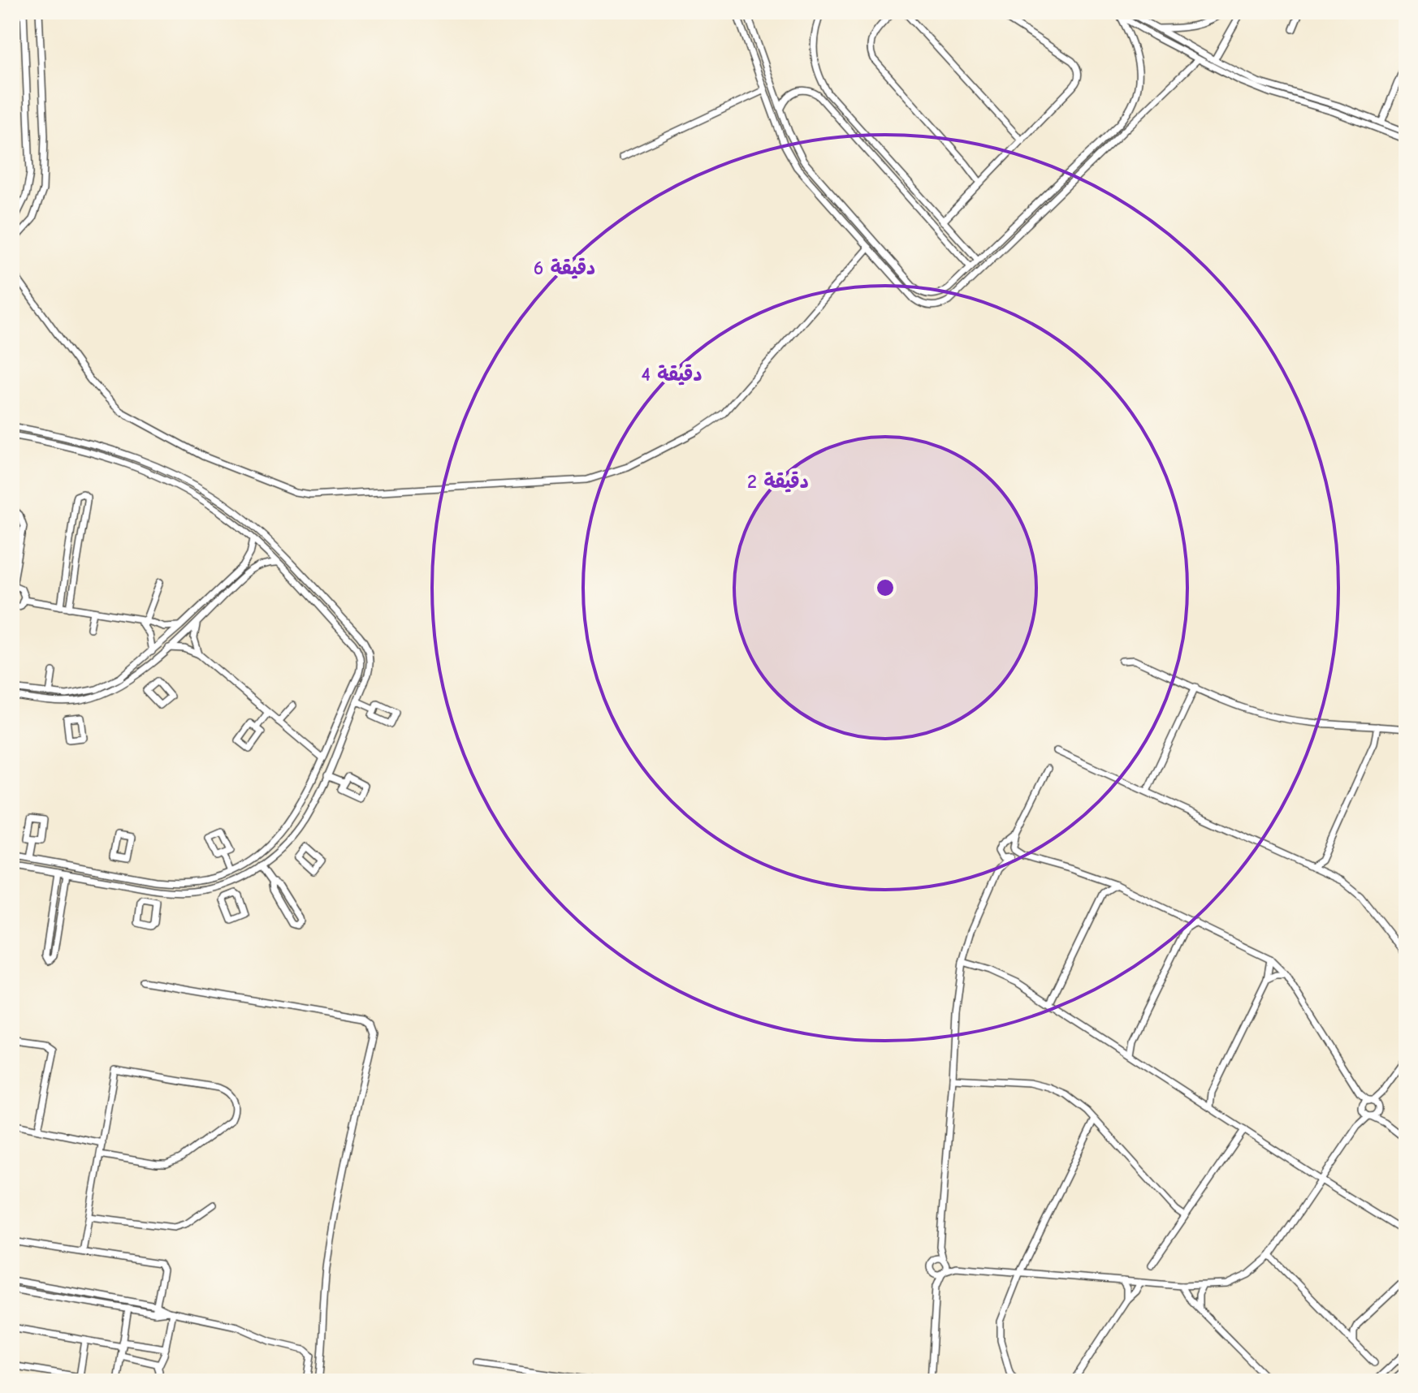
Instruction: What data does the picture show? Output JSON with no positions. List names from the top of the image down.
{
  "rings": ["6 دقيقة", "4 دقيقة", "2 دقيقة"]
}
